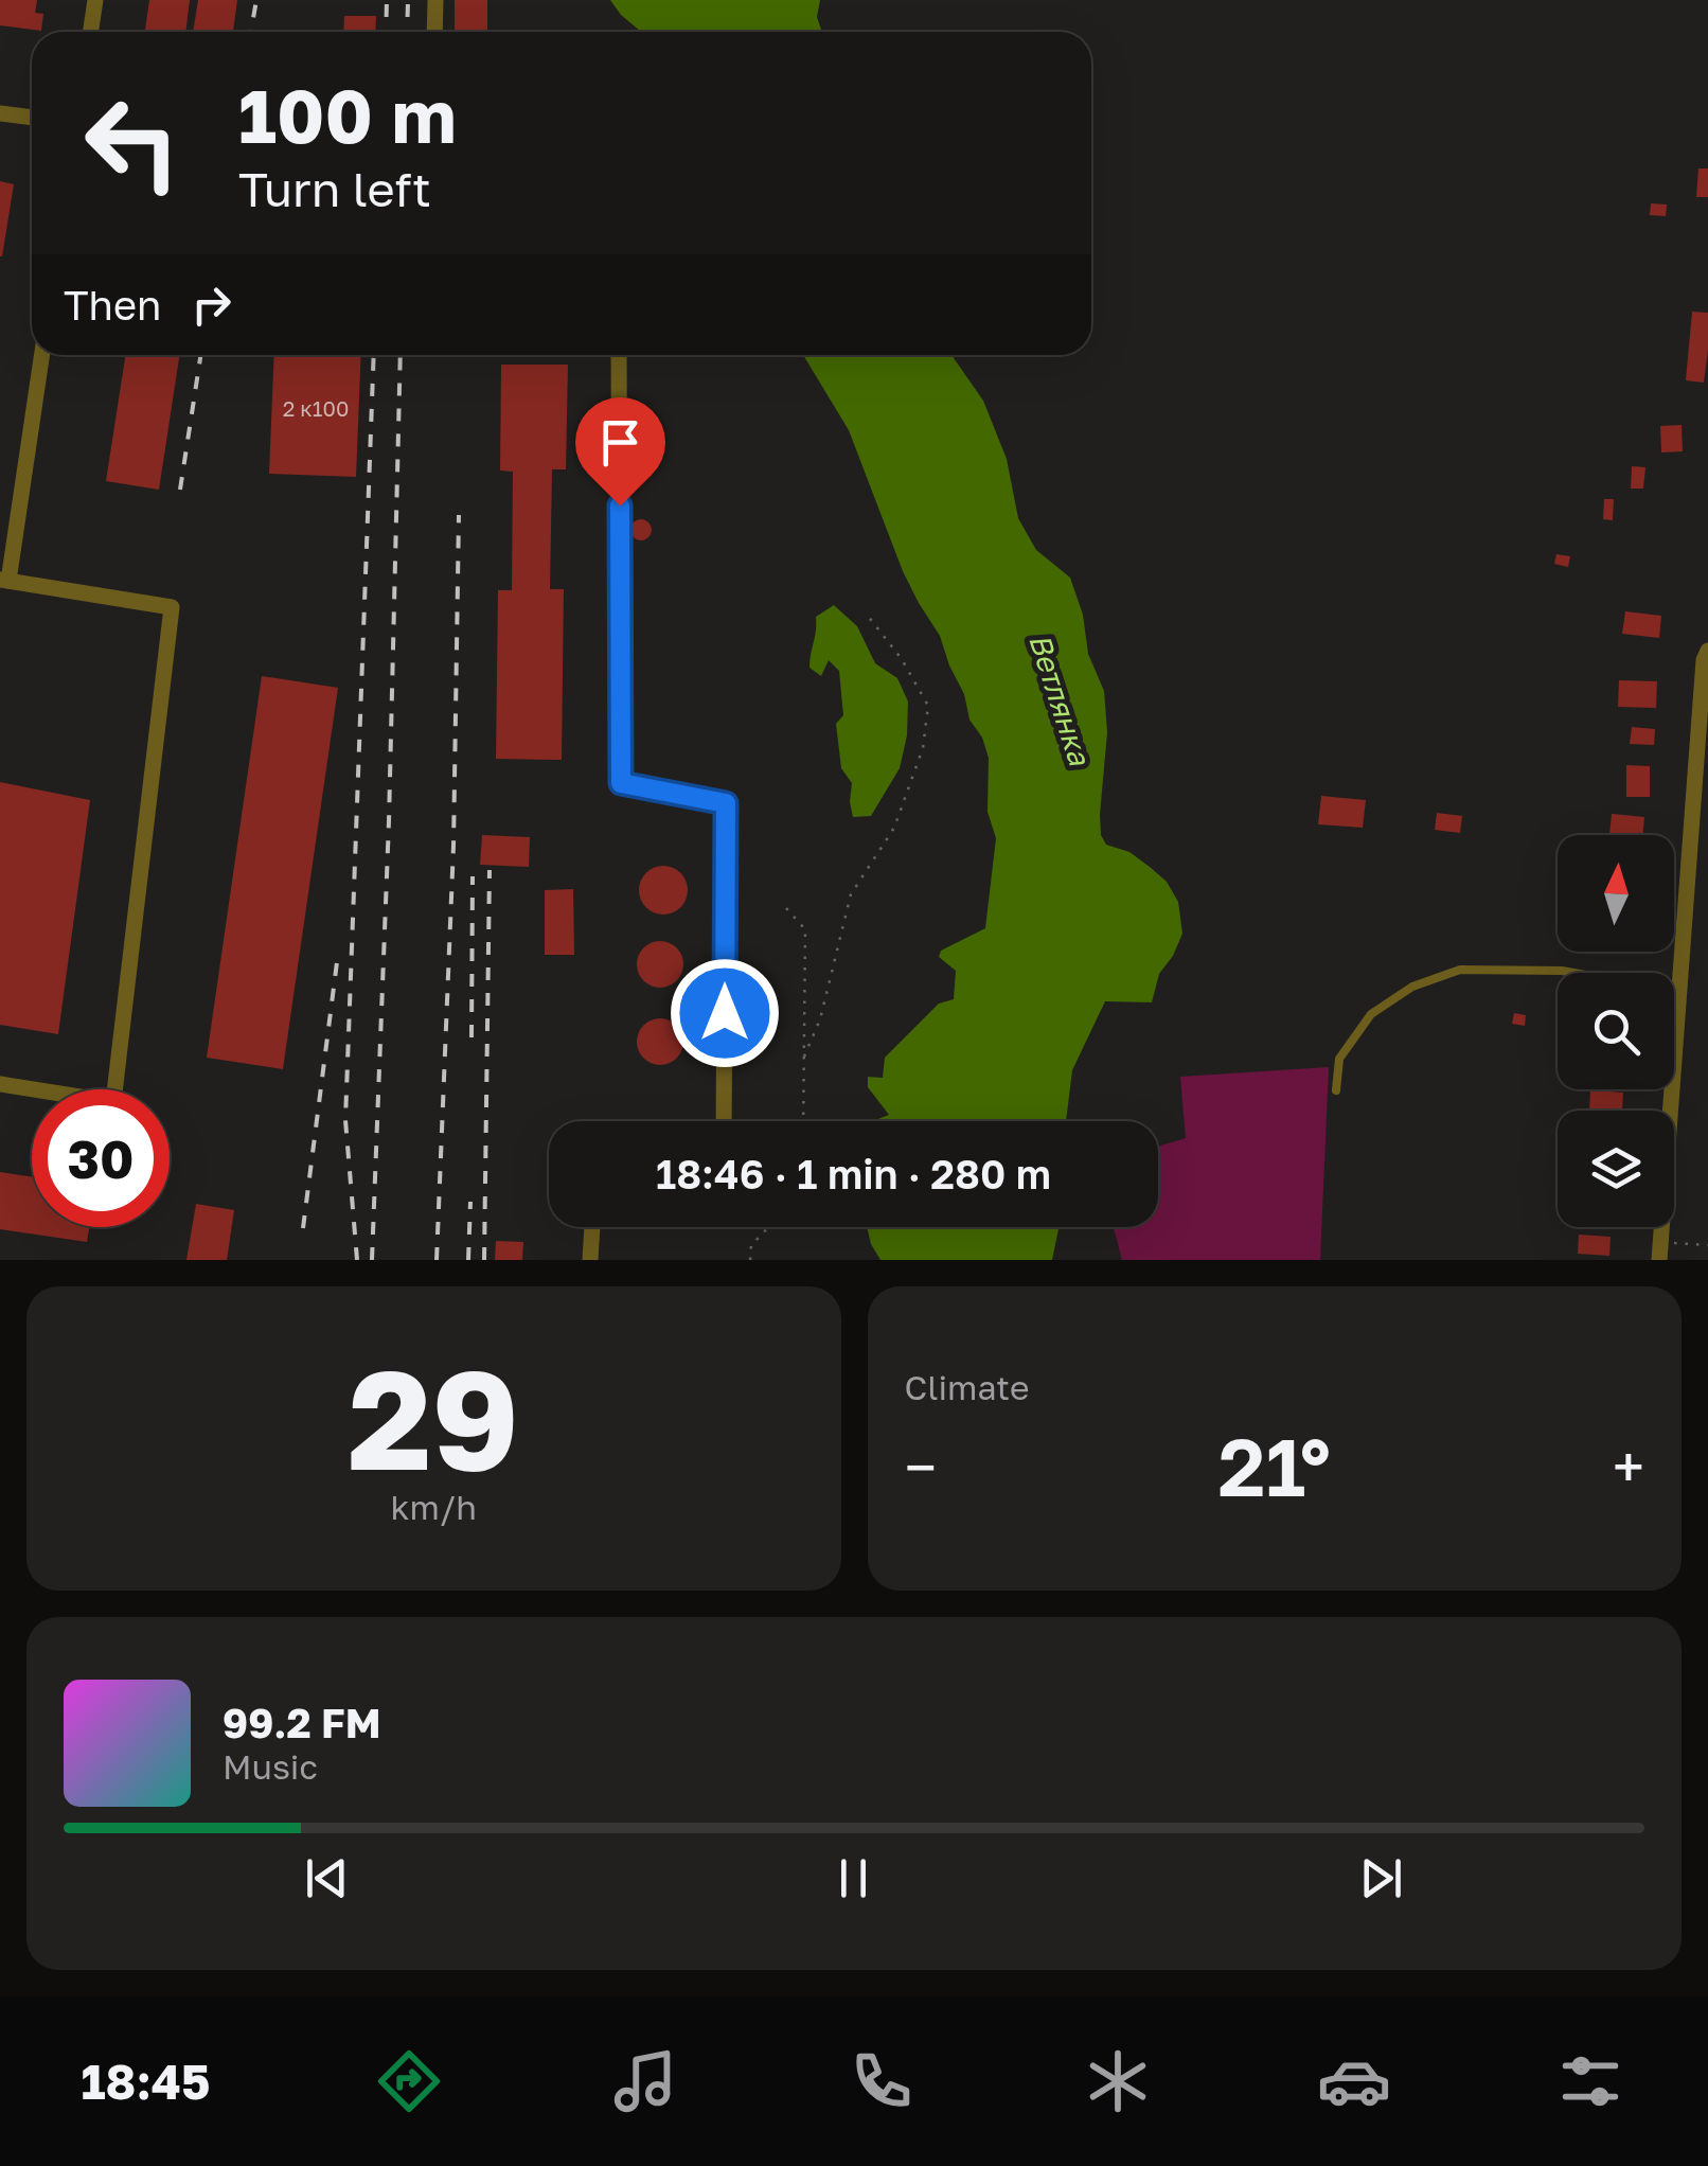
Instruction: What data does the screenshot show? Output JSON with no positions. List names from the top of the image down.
{
  "water": ["Ветлянка"],
  "house_numbers": ["2 к100"],
  "north": "top",
  "page": {
    "turn": ["100 m", "Turn left"],
    "then": "Then",
    "limit": "30",
    "trip": "18:46 · 1 min · 280 m",
    "tile": [
      ["29", "km/h"],
      "Climate"
    ],
    "heat": ["−", "21°", "+"],
    "song": ["99.2 FM", "Music"],
    "tabs": "18:45"
  }
}
